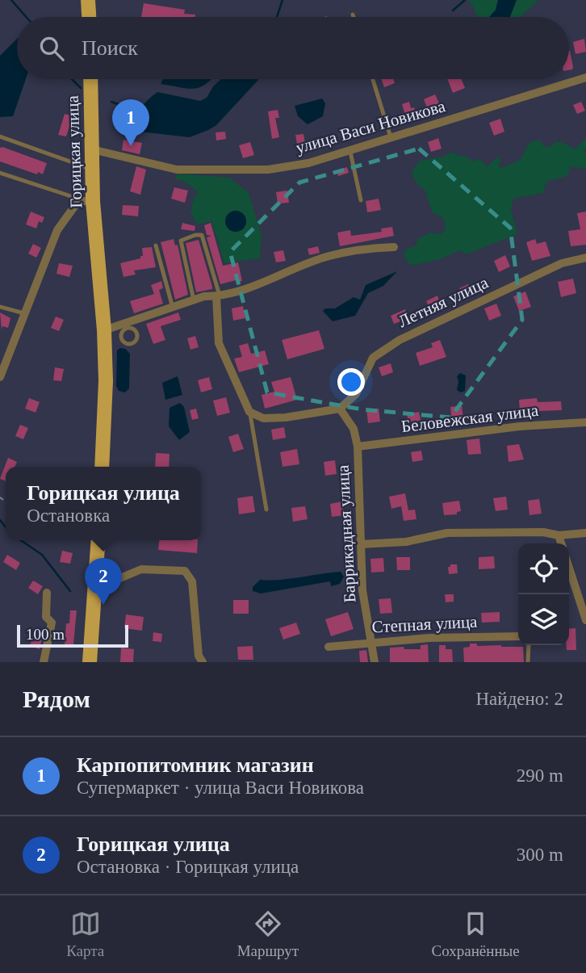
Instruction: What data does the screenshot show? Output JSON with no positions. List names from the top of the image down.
{
  "streets": {
    "main road": ["Горицкая улица"],
    "street": [
      "улица Васи Новикова",
      "Летняя улица",
      "Беловежская улица",
      "Баррикадная улица",
      "Степная улица"
    ]
  },
  "crossings": [
    ["улица Васи Новикова", "Горицкая улица"],
    ["Летняя улица", "Баррикадная улица"],
    ["Беловежская улица", "Баррикадная улица"],
    ["Баррикадная улица", "Степная улица"]
  ],
  "scale_bar": "100 m",
  "page": {
    "search": "Поиск",
    "pins": ["1", "2"],
    "popup": ["Горицкая улица", "Остановка"],
    "scale": "100 m",
    "heading": ["Рядом", "Найдено: 2"],
    "list": [
      {
        "mark": "1",
        "name": "Карпопитомник магазин",
        "note": "Супермаркет · улица Васи Новикова",
        "value": "290 m"
      },
      {
        "mark": "2",
        "name": "Горицкая улица",
        "note": "Остановка · Горицкая улица",
        "value": "300 m"
      }
    ],
    "nav": ["Карта", "Маршрут", "Сохранённые"]
  }
}
